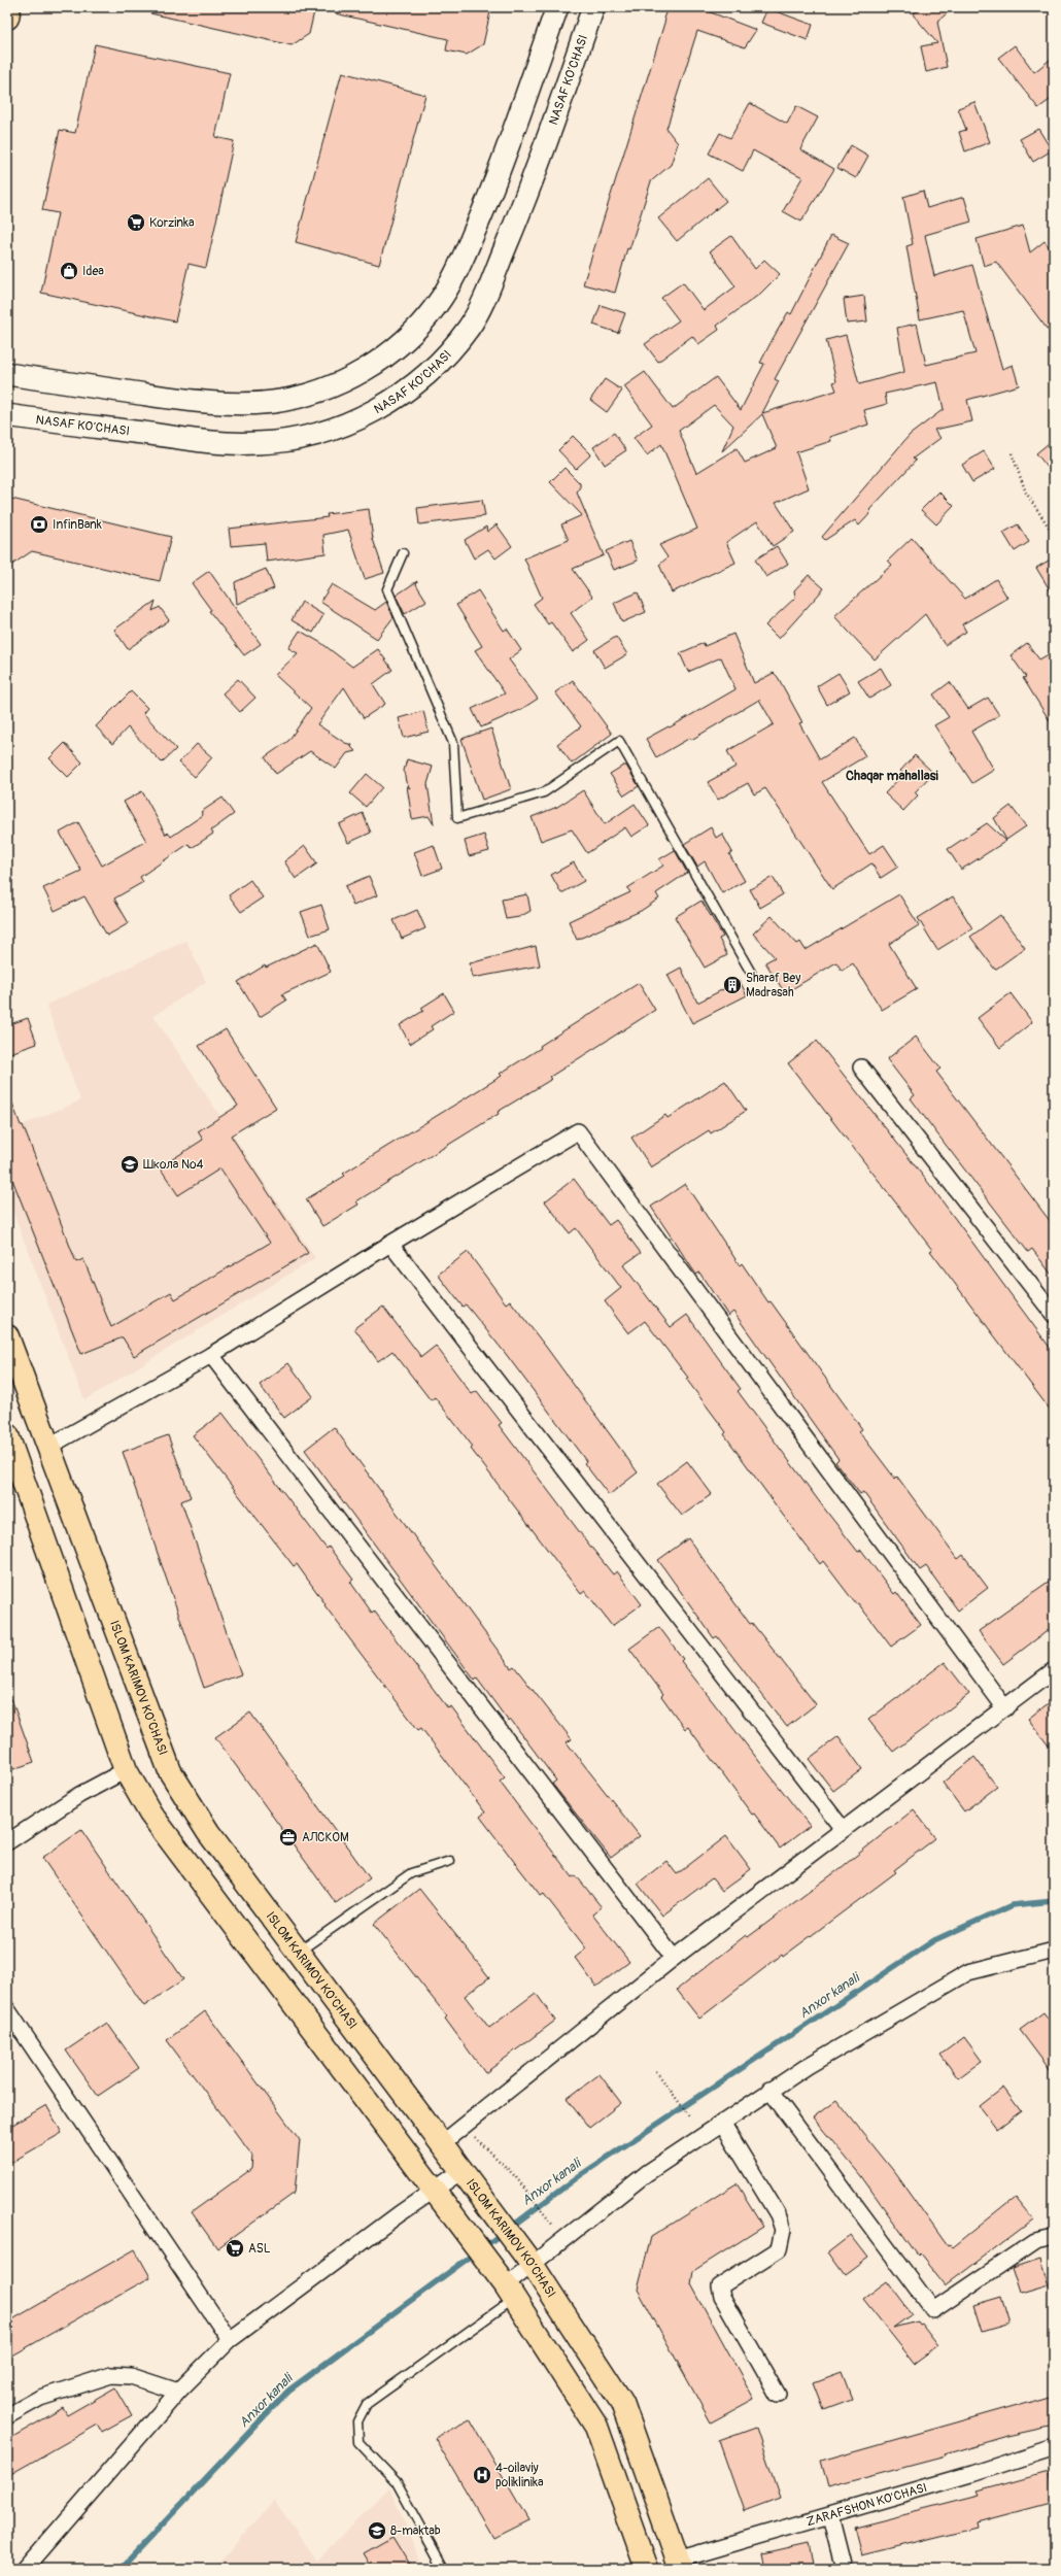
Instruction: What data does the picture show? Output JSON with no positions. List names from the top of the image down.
{
  "streets": {
    "main road": ["NASAF KO‘CHASI", "ISLOM KARIMOV KO‘CHASI"],
    "street": ["ZARAFSHON KO'CHASI"]
  },
  "crossings": [
    ["ISLOM KARIMOV KO‘CHASI", "ZARAFSHON KO'CHASI"]
  ],
  "districts": ["Chaqar mahallasi"],
  "water": ["Anxor kanali"],
  "places": {
    "supermarket": ["Korzinka", "ASL"],
    "shop": ["Idea"],
    "bank": ["InfinBank"],
    "building": ["Sharaf Bey Madrasah"],
    "school or university": ["Школа №4", "8-maktab"],
    "office": ["АЛСКОМ"],
    "hospital": ["4-oilaviy poliklinika"]
  }
}
